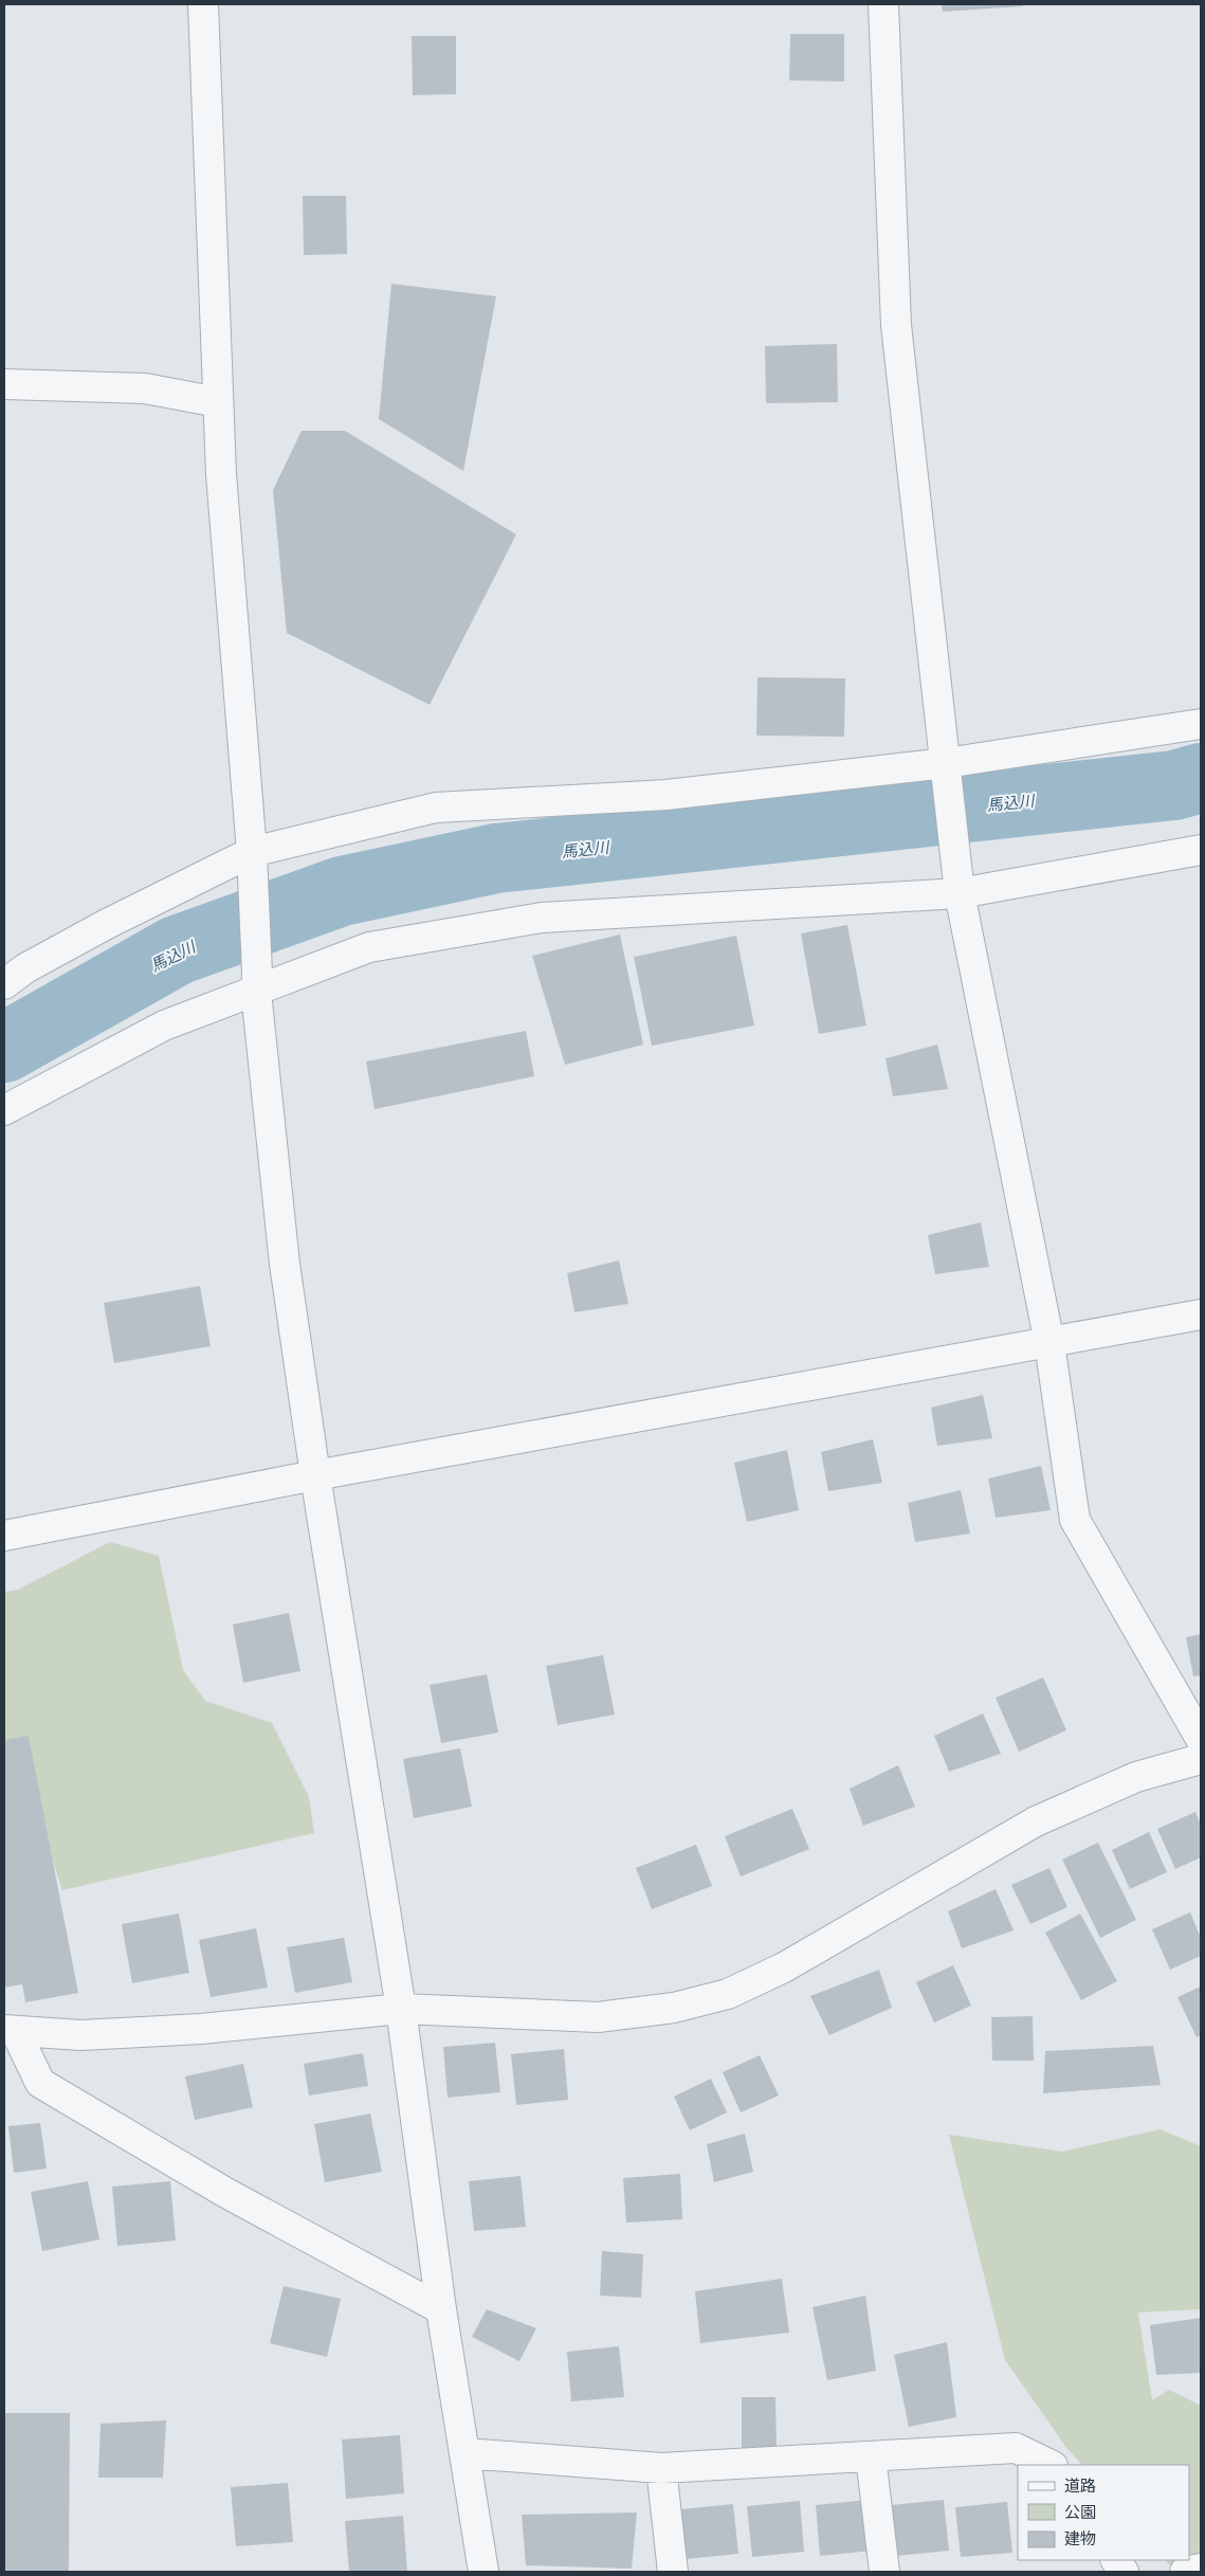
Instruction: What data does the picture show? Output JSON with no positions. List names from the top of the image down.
{
  "water": ["馬込川"],
  "legend": ["道路", "公園", "建物"]
}
